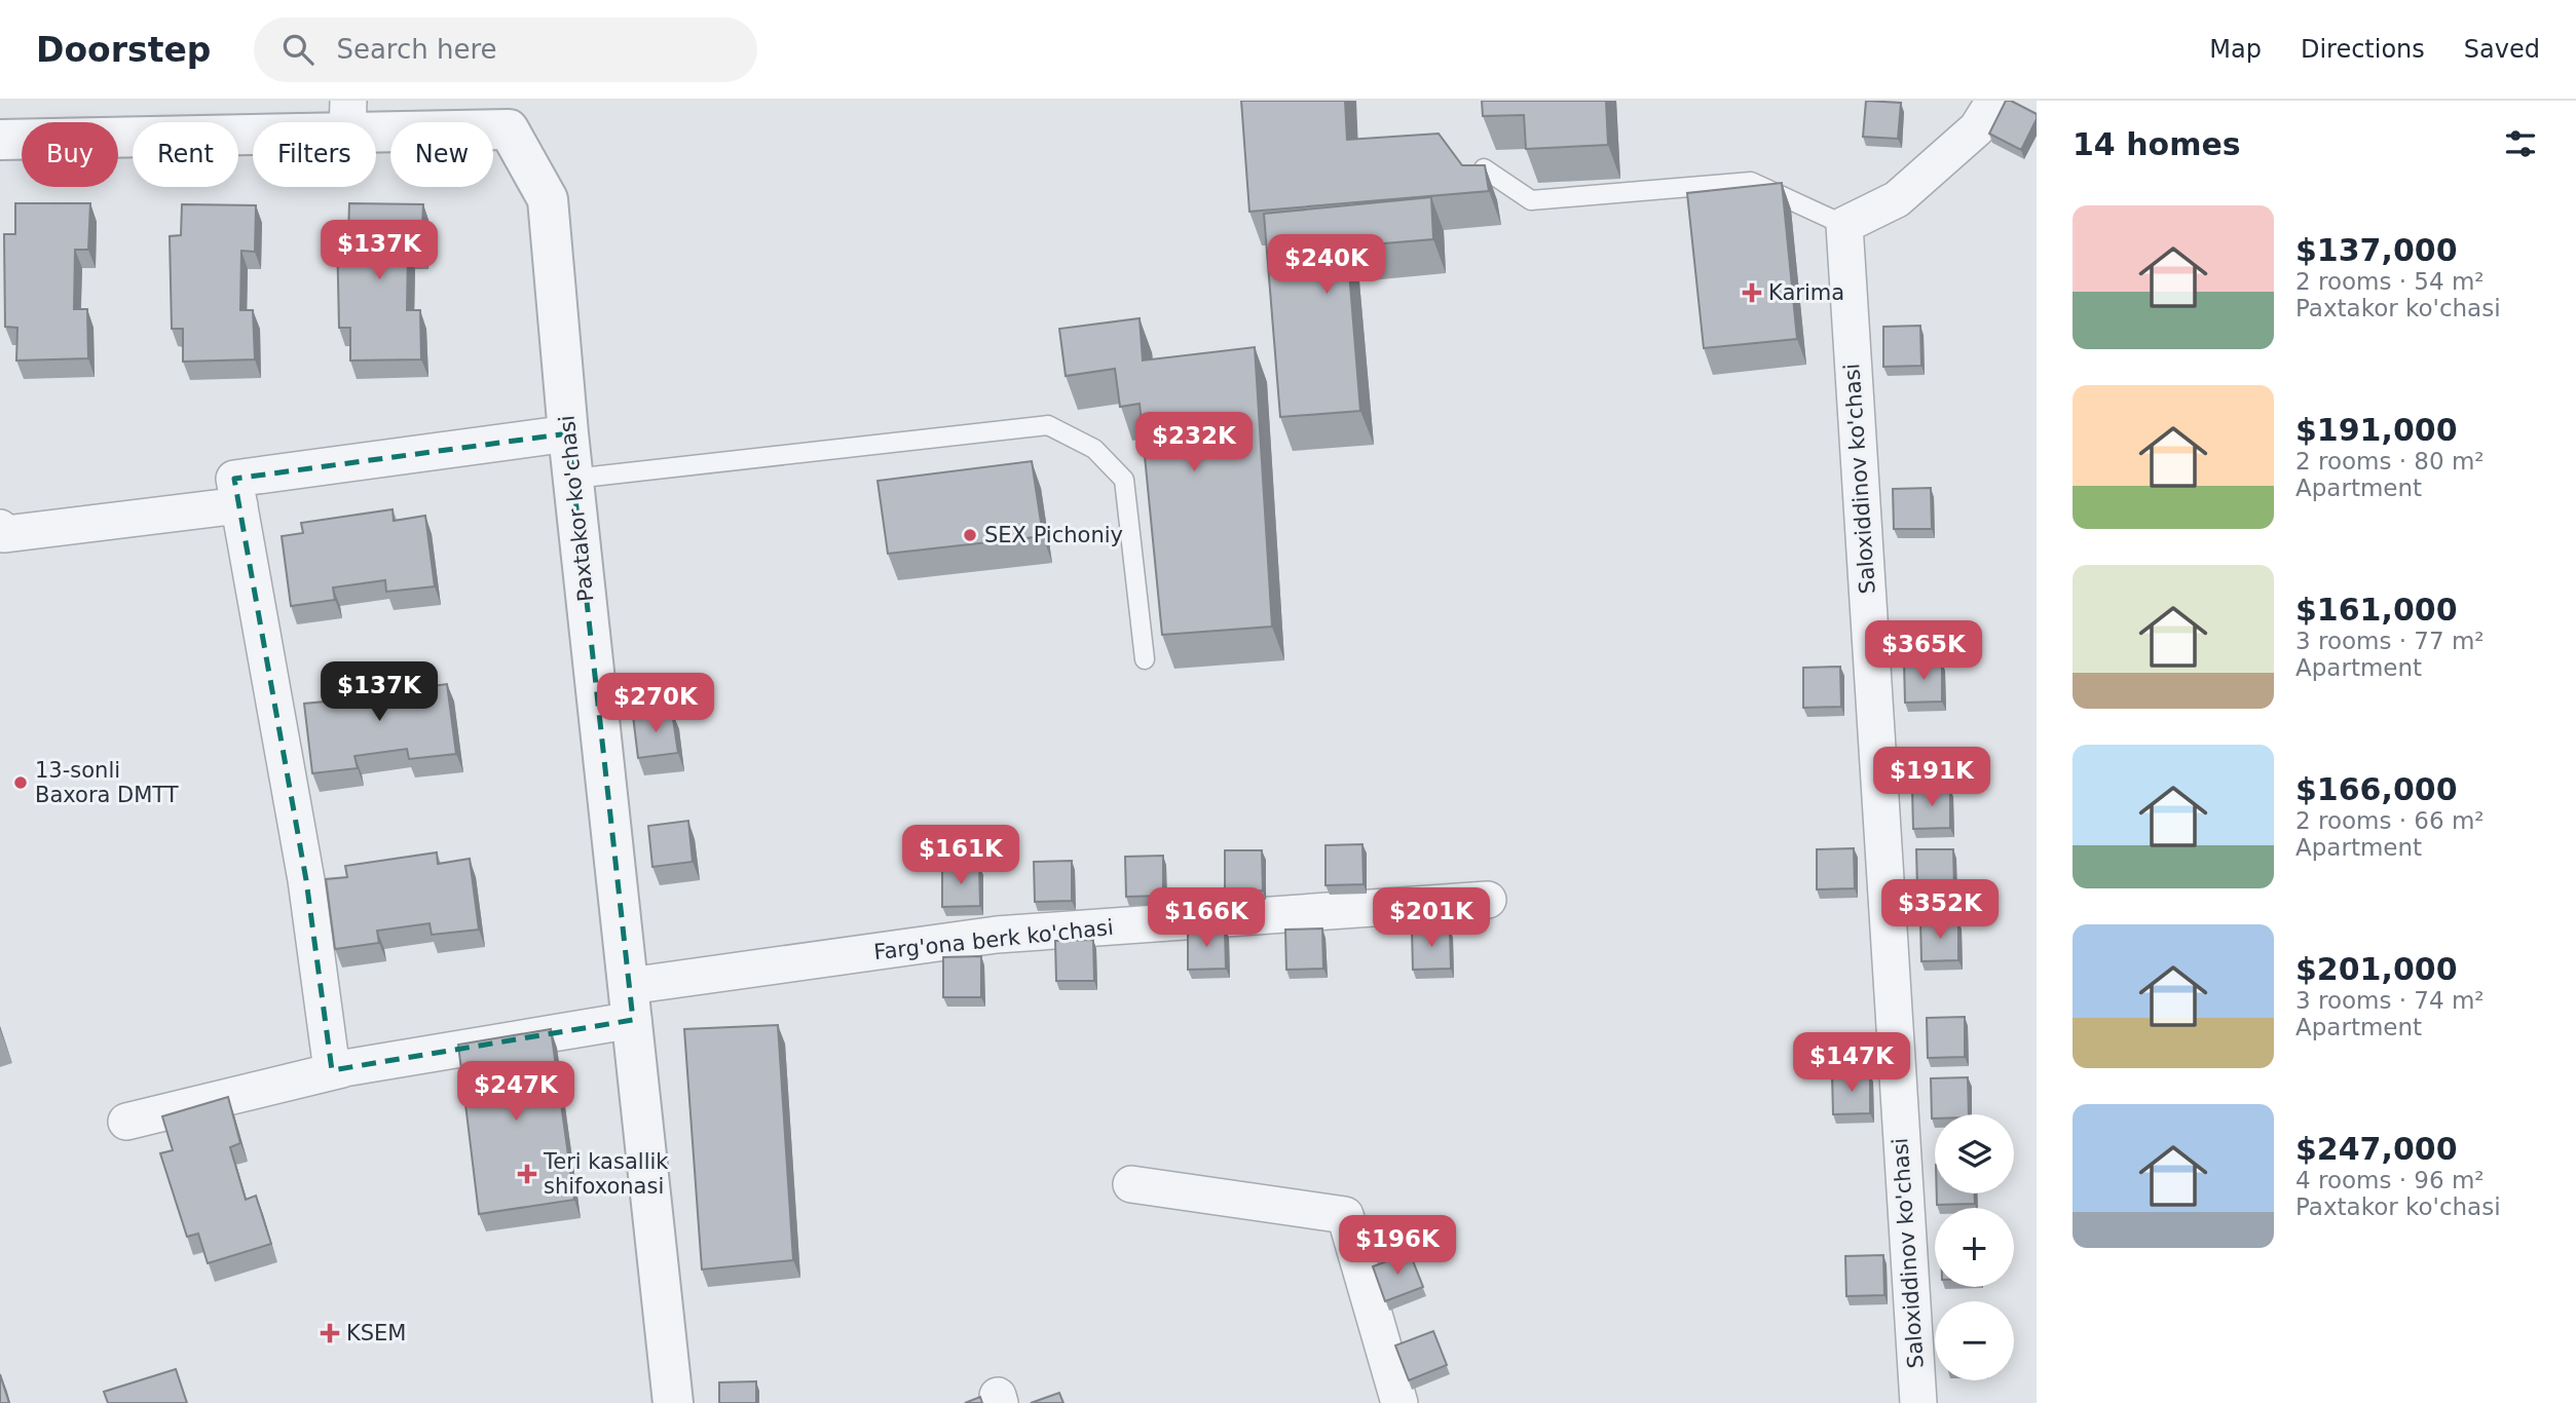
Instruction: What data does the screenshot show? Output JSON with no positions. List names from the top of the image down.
{
  "streets": {
    "street": ["Saloxiddinov ko'chasi", "Paxtakor ko'chasi", "Farg'ona berk ko'chasi"]
  },
  "crossings": [
    ["Paxtakor ko'chasi", "Farg'ona berk ko'chasi"]
  ],
  "places": {
    "health": ["Karima", "Teri kasallik shifoxonasi", "KSEM"],
    "other": ["SEX Pichoniy", "13-sonli Baxora DMTT"]
  },
  "page": {
    "header": "Doorstep",
    "search": "Search here",
    "nav": ["Map", "Directions", "Saved"],
    "heading": "14 homes",
    "chip": [
      "Buy",
      "Rent",
      "Filters",
      "New"
    ],
    "list": [
      {
        "name": "$137,000",
        "note": "2 rooms · 54 m² · Paxtakor ko'chasi"
      },
      {
        "name": "$191,000",
        "note": "2 rooms · 80 m² · Apartment"
      },
      {
        "name": "$161,000",
        "note": "3 rooms · 77 m² · Apartment"
      },
      {
        "name": "$166,000",
        "note": "2 rooms · 66 m² · Apartment"
      },
      {
        "name": "$201,000",
        "note": "3 rooms · 74 m² · Apartment"
      },
      {
        "name": "$247,000",
        "note": "4 rooms · 96 m² · Paxtakor ko'chasi"
      }
    ],
    "price": [
      "$137K",
      "$240K",
      "$232K",
      "$365K",
      "$137K",
      "$270K",
      "$191K",
      "$161K",
      "$352K",
      "$166K",
      "$201K",
      "$147K",
      "$247K",
      "$196K"
    ],
    "map_buttons": ["+", "−"]
  }
}
